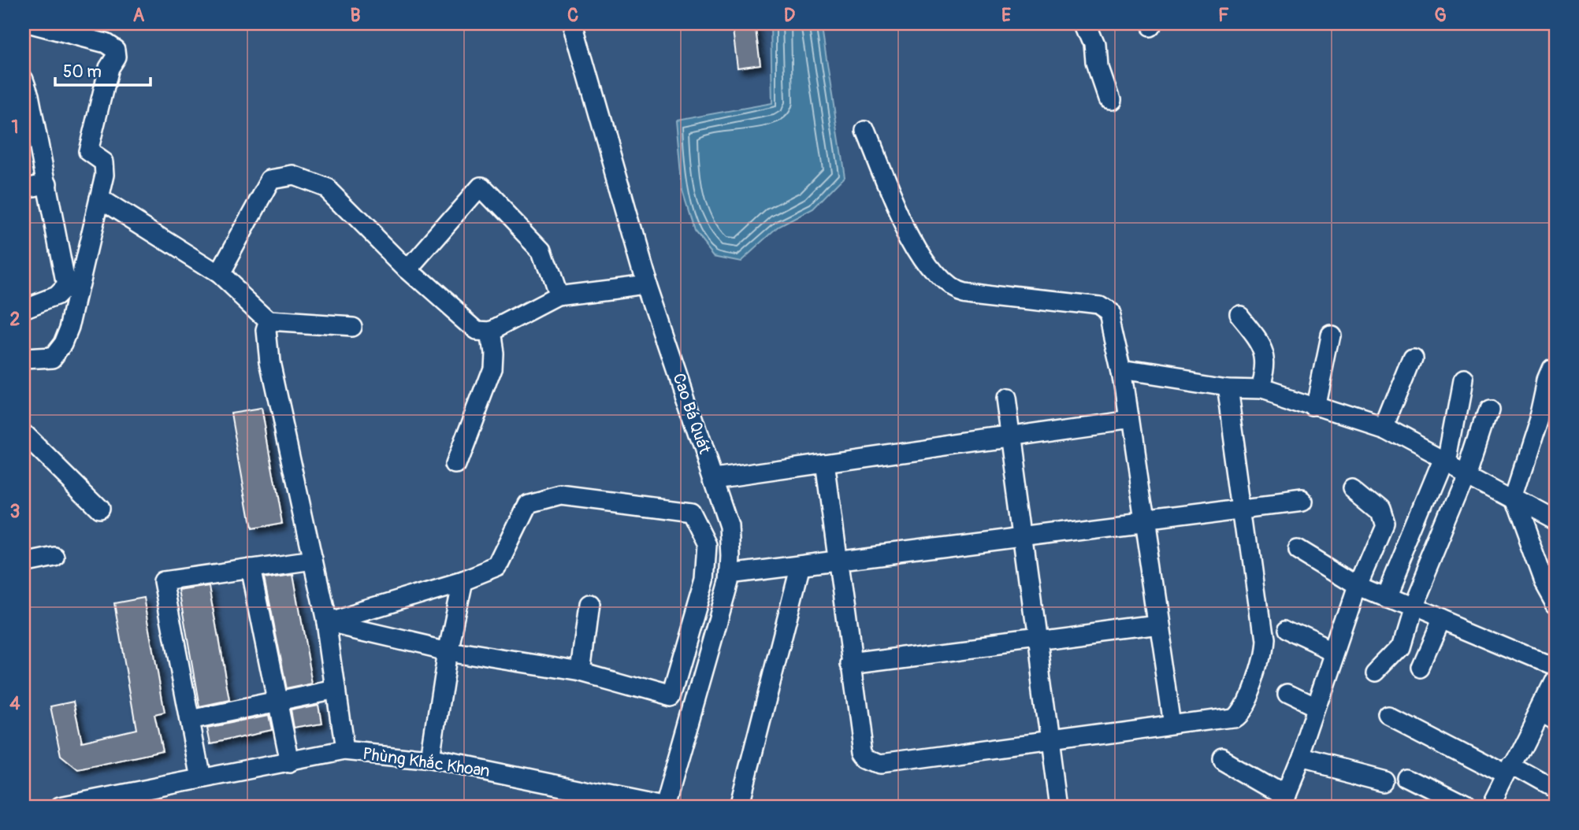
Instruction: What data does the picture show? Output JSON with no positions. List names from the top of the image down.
{
  "streets": {
    "street": ["Cao Bá Quát", "Phùng Khắc Khoan"]
  },
  "crossings": [
    ["Cao Bá Quát", "Phùng Khắc Khoan"]
  ],
  "scale_bar": "50 m",
  "grid": {
    "columns": [
      "A",
      "B",
      "C",
      "D",
      "E",
      "F",
      "G"
    ],
    "rows": [
      "1",
      "2",
      "3",
      "4"
    ]
  }
}
